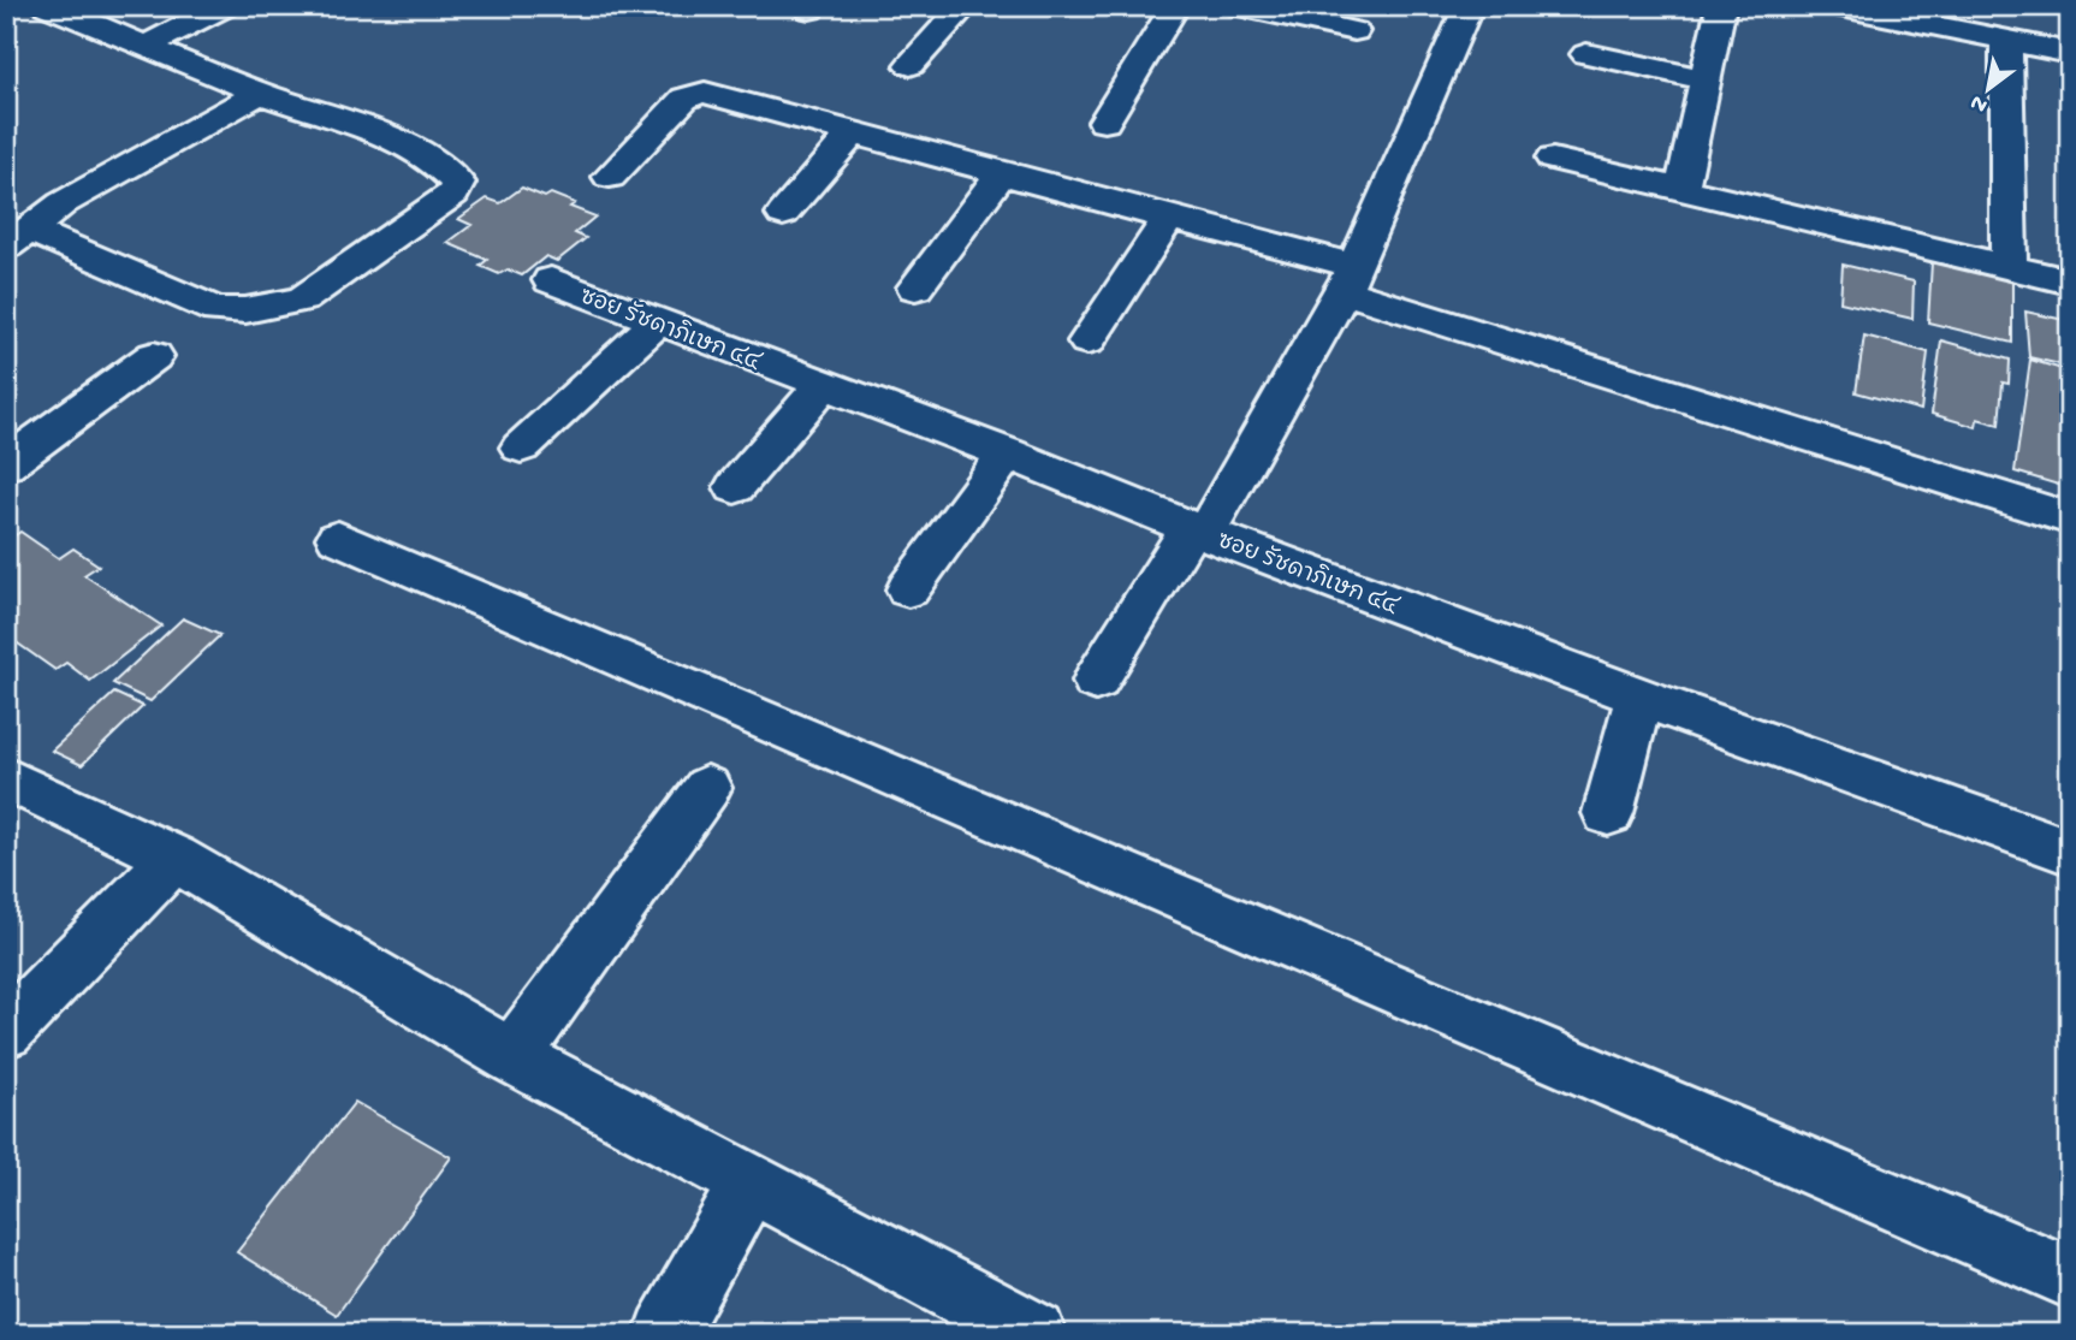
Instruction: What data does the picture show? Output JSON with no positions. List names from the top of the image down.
{
  "streets": {
    "street": ["ซอย รัชดาภิเษก ๔๔"]
  },
  "north": "bottom left"
}
